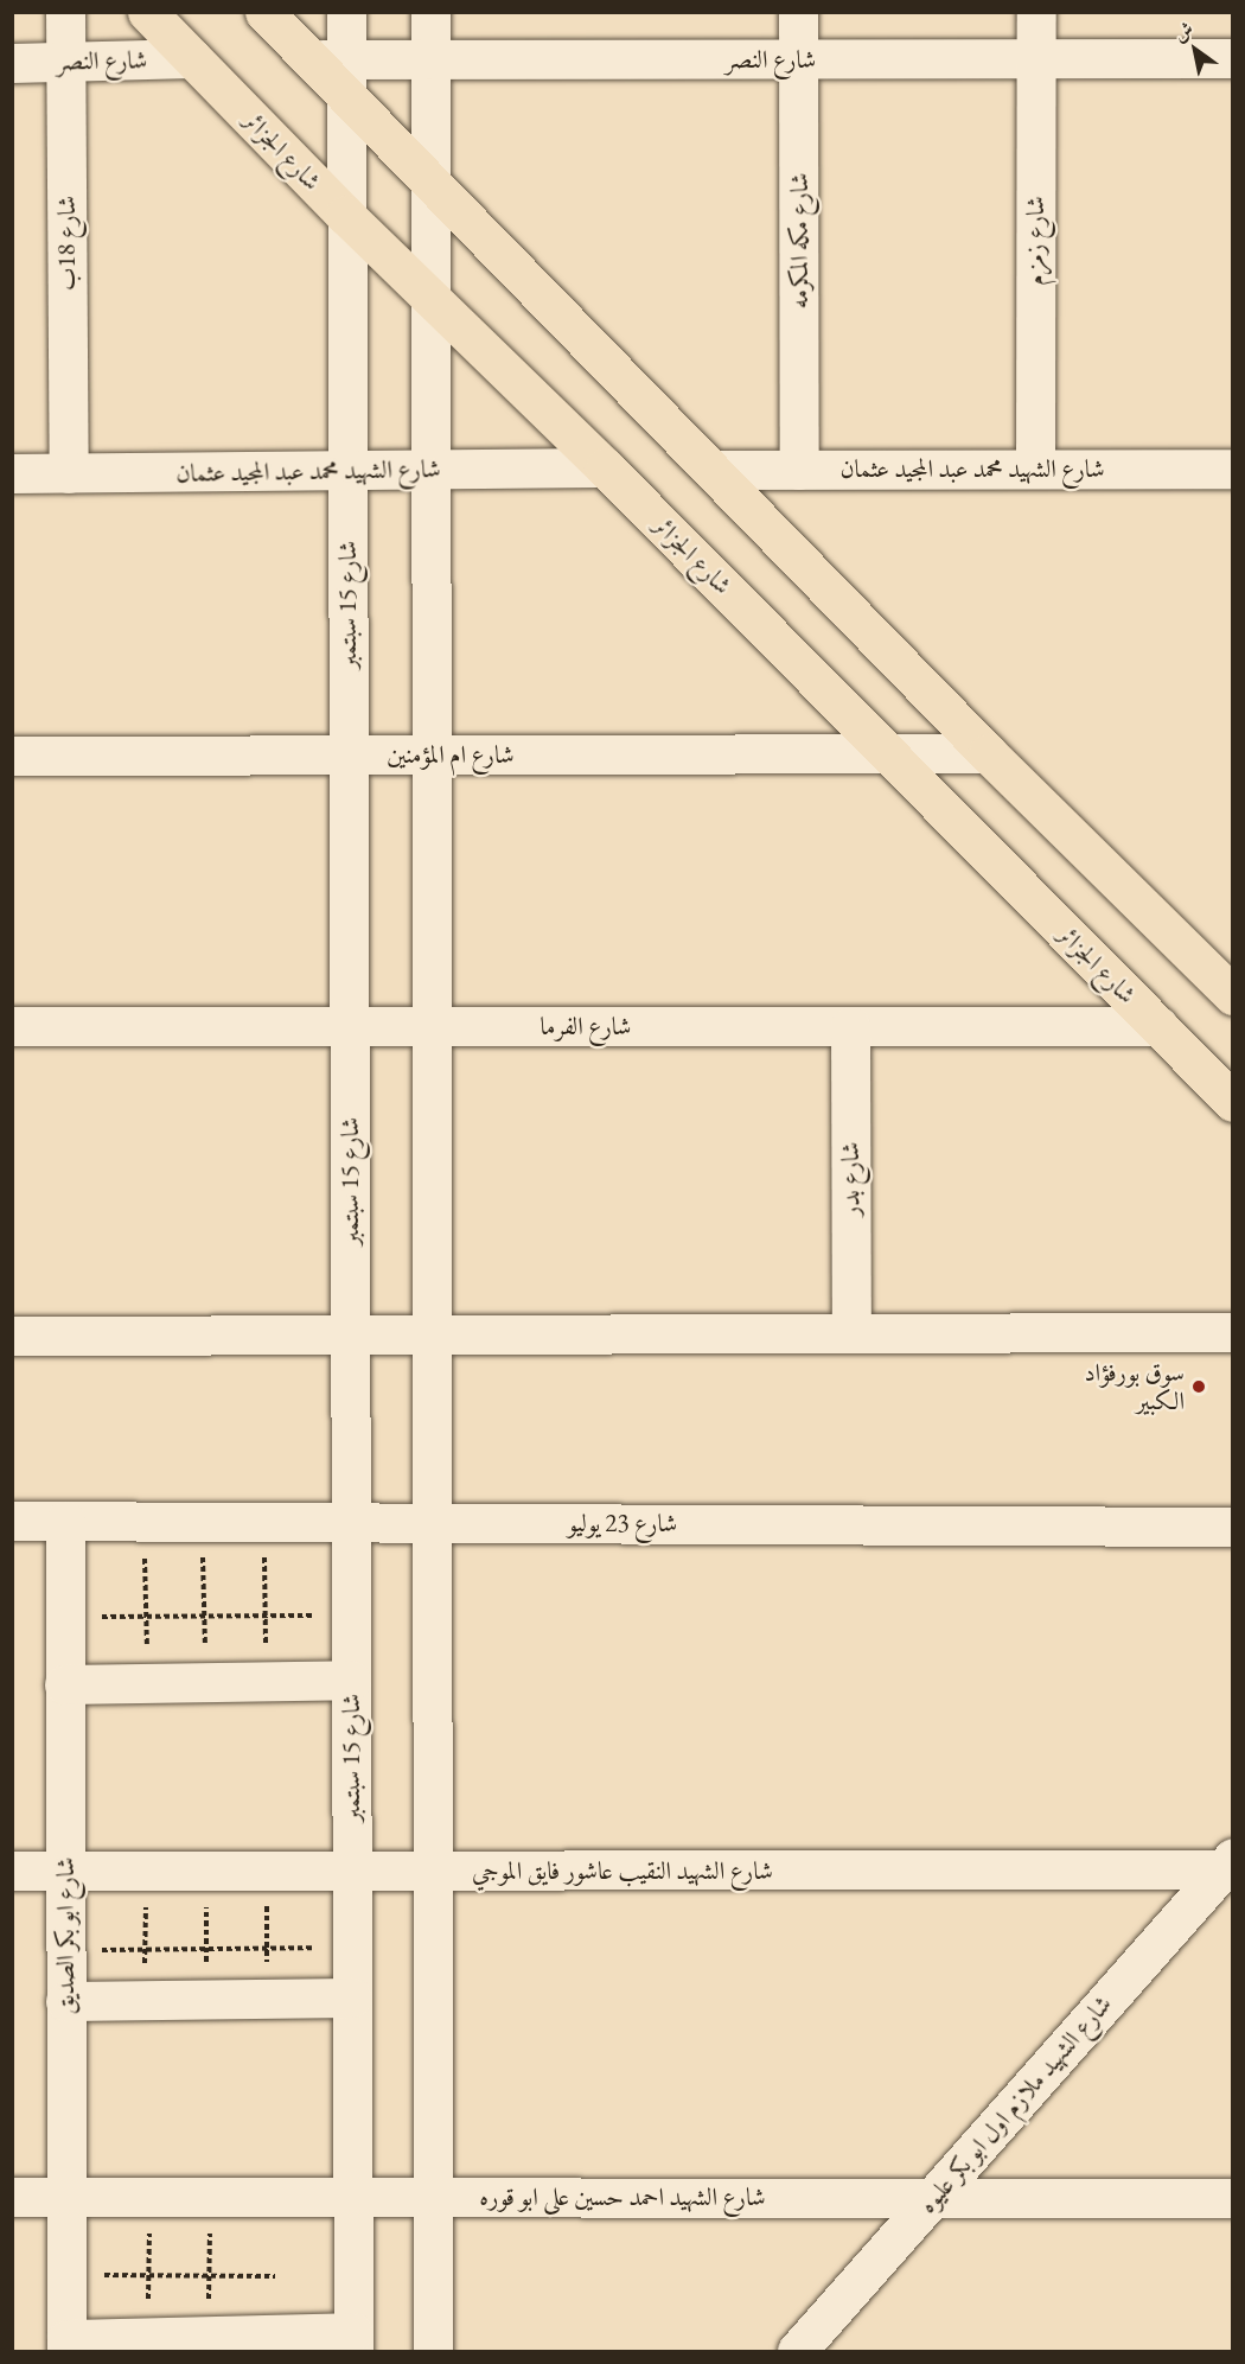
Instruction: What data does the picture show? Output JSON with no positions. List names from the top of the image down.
{
  "streets": {
    "main road": ["شارع الجزائر"],
    "street": [
      "شارع النصر",
      "شارع مكه المكرمه",
      "شارع زمزم",
      "شارع 18ب",
      "شارع الشهيد محمد عبد المجيد عثمان",
      "شارع 15 سبتمبر",
      "شارع ام المؤمنين",
      "شارع الفرما",
      "شارع بدر",
      "شارع 23 يوليو",
      "شارع الشهيد النقيب عاشور فايق الموجي",
      "شارع ابو بكر الصديق",
      "شارع الشهيد ملازم اول ابو بكر عليوه",
      "شارع الشهيد احمد حسين على ابو قوره"
    ]
  },
  "crossings": [
    ["شارع النصر", "شارع الجزائر"],
    ["شارع النصر", "شارع مكه المكرمه"],
    ["شارع النصر", "شارع زمزم"],
    ["شارع النصر", "شارع 18ب"],
    ["شارع الجزائر", "شارع الشهيد محمد عبد المجيد عثمان"],
    ["شارع الجزائر", "شارع 15 سبتمبر"],
    ["شارع الجزائر", "شارع ام المؤمنين"],
    ["شارع الجزائر", "شارع الفرما"],
    ["شارع مكه المكرمه", "شارع الشهيد محمد عبد المجيد عثمان"],
    ["شارع زمزم", "شارع الشهيد محمد عبد المجيد عثمان"],
    ["شارع 18ب", "شارع الشهيد محمد عبد المجيد عثمان"],
    ["شارع الشهيد محمد عبد المجيد عثمان", "شارع 15 سبتمبر"],
    ["شارع 15 سبتمبر", "شارع ام المؤمنين"],
    ["شارع 15 سبتمبر", "شارع الفرما"],
    ["شارع 15 سبتمبر", "شارع 23 يوليو"],
    ["شارع 15 سبتمبر", "شارع الشهيد النقيب عاشور فايق الموجي"],
    ["شارع 15 سبتمبر", "شارع الشهيد احمد حسين على ابو قوره"],
    ["شارع الفرما", "شارع بدر"],
    ["شارع 23 يوليو", "شارع ابو بكر الصديق"],
    ["شارع الشهيد النقيب عاشور فايق الموجي", "شارع ابو بكر الصديق"],
    ["شارع الشهيد النقيب عاشور فايق الموجي", "شارع الشهيد ملازم اول ابو بكر عليوه"],
    ["شارع ابو بكر الصديق", "شارع الشهيد احمد حسين على ابو قوره"],
    ["شارع الشهيد ملازم اول ابو بكر عليوه", "شارع الشهيد احمد حسين على ابو قوره"]
  ],
  "places": ["سوق بورفؤاد الكبير"],
  "north": "top left"
}
